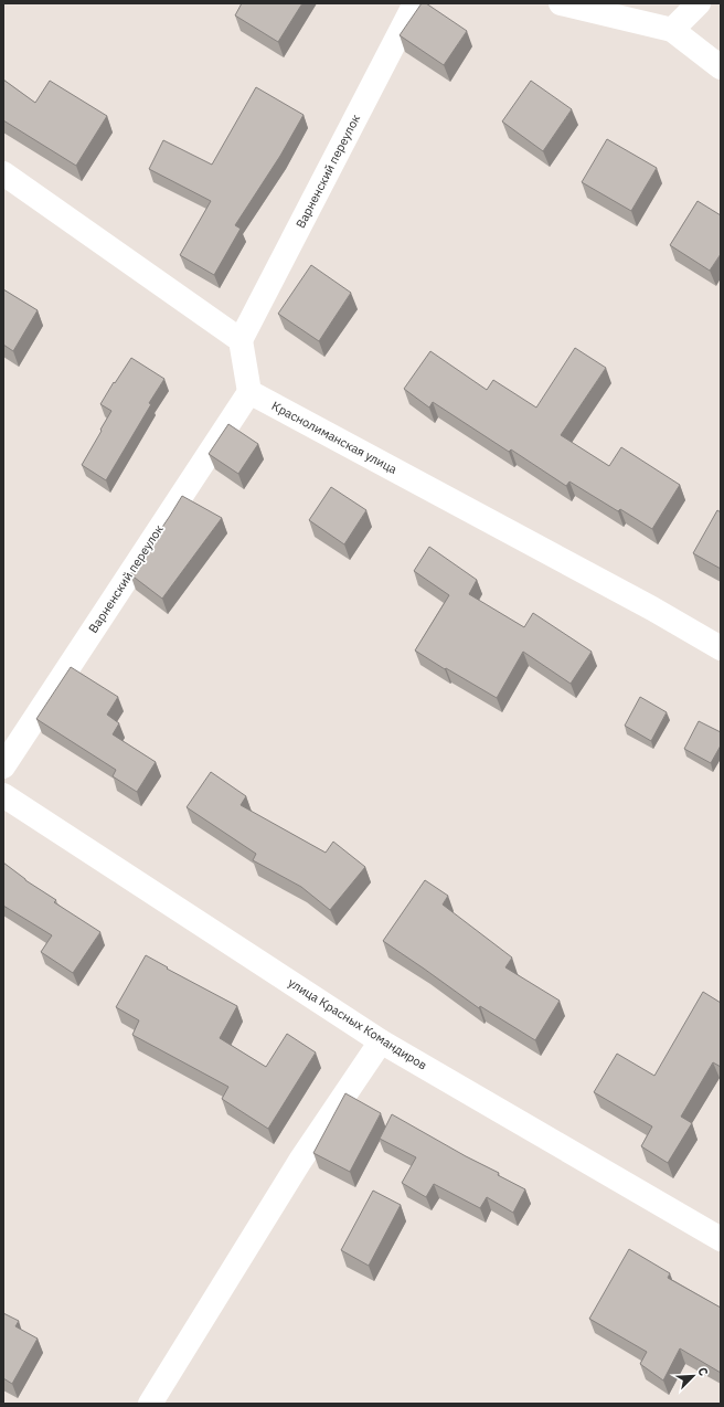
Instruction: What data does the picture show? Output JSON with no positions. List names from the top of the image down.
{
  "streets": {
    "street": ["Варненский переулок", "Краснолиманская улица", "улица Красных Командиров"]
  },
  "crossings": [
    ["Варненский переулок", "Краснолиманская улица"]
  ],
  "north": "top right"
}
